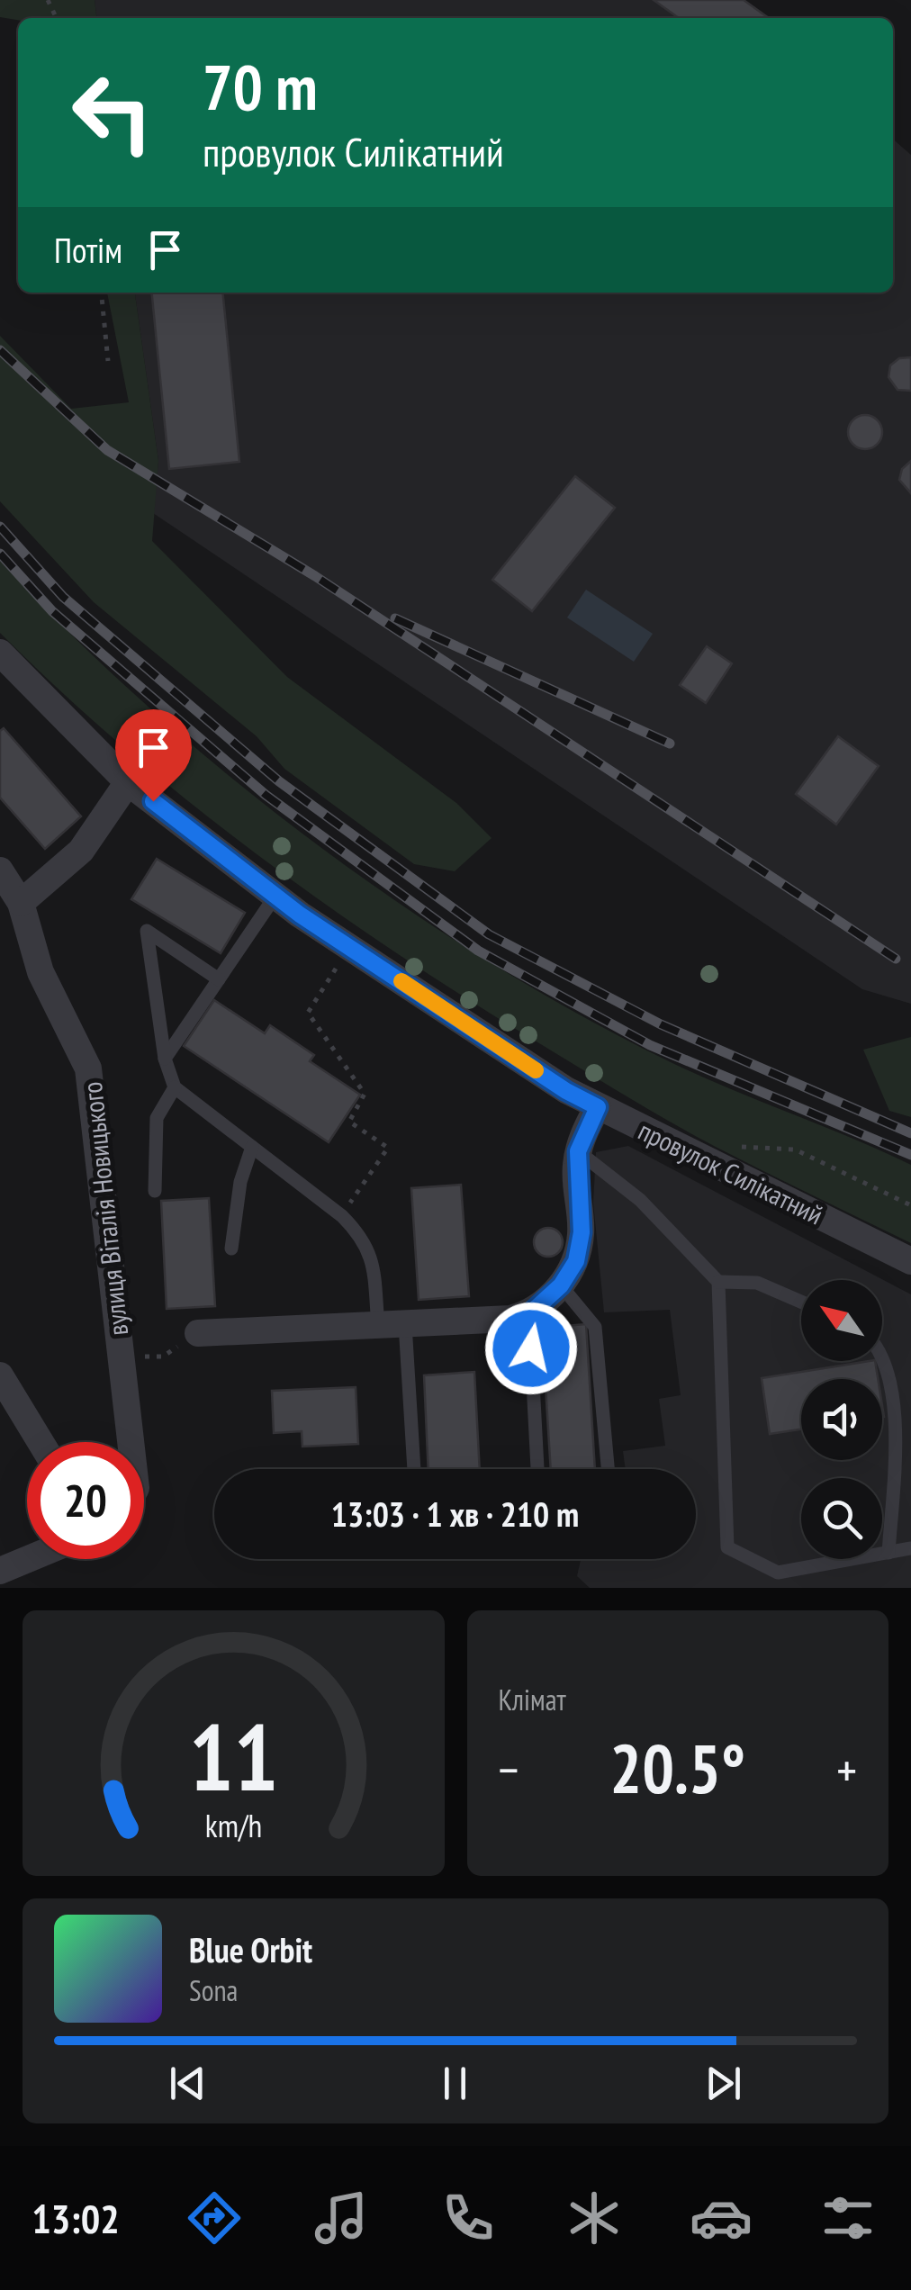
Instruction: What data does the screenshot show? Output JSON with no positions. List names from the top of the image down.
{
  "streets": {
    "street": ["провулок Силікатний", "вулиця Віталія Новицького"]
  },
  "north": "top left",
  "page": {
    "turn": ["70 m", "провулок Силікатний"],
    "then": "Потім",
    "limit": "20",
    "trip": "13:03 · 1 хв · 210 m",
    "tile": "Клімат",
    "heat": ["−", "20.5°", "+"],
    "song": ["Blue Orbit", "Sona"],
    "tabs": "13:02",
    "gauge": ["11", "km/h"]
  }
}
